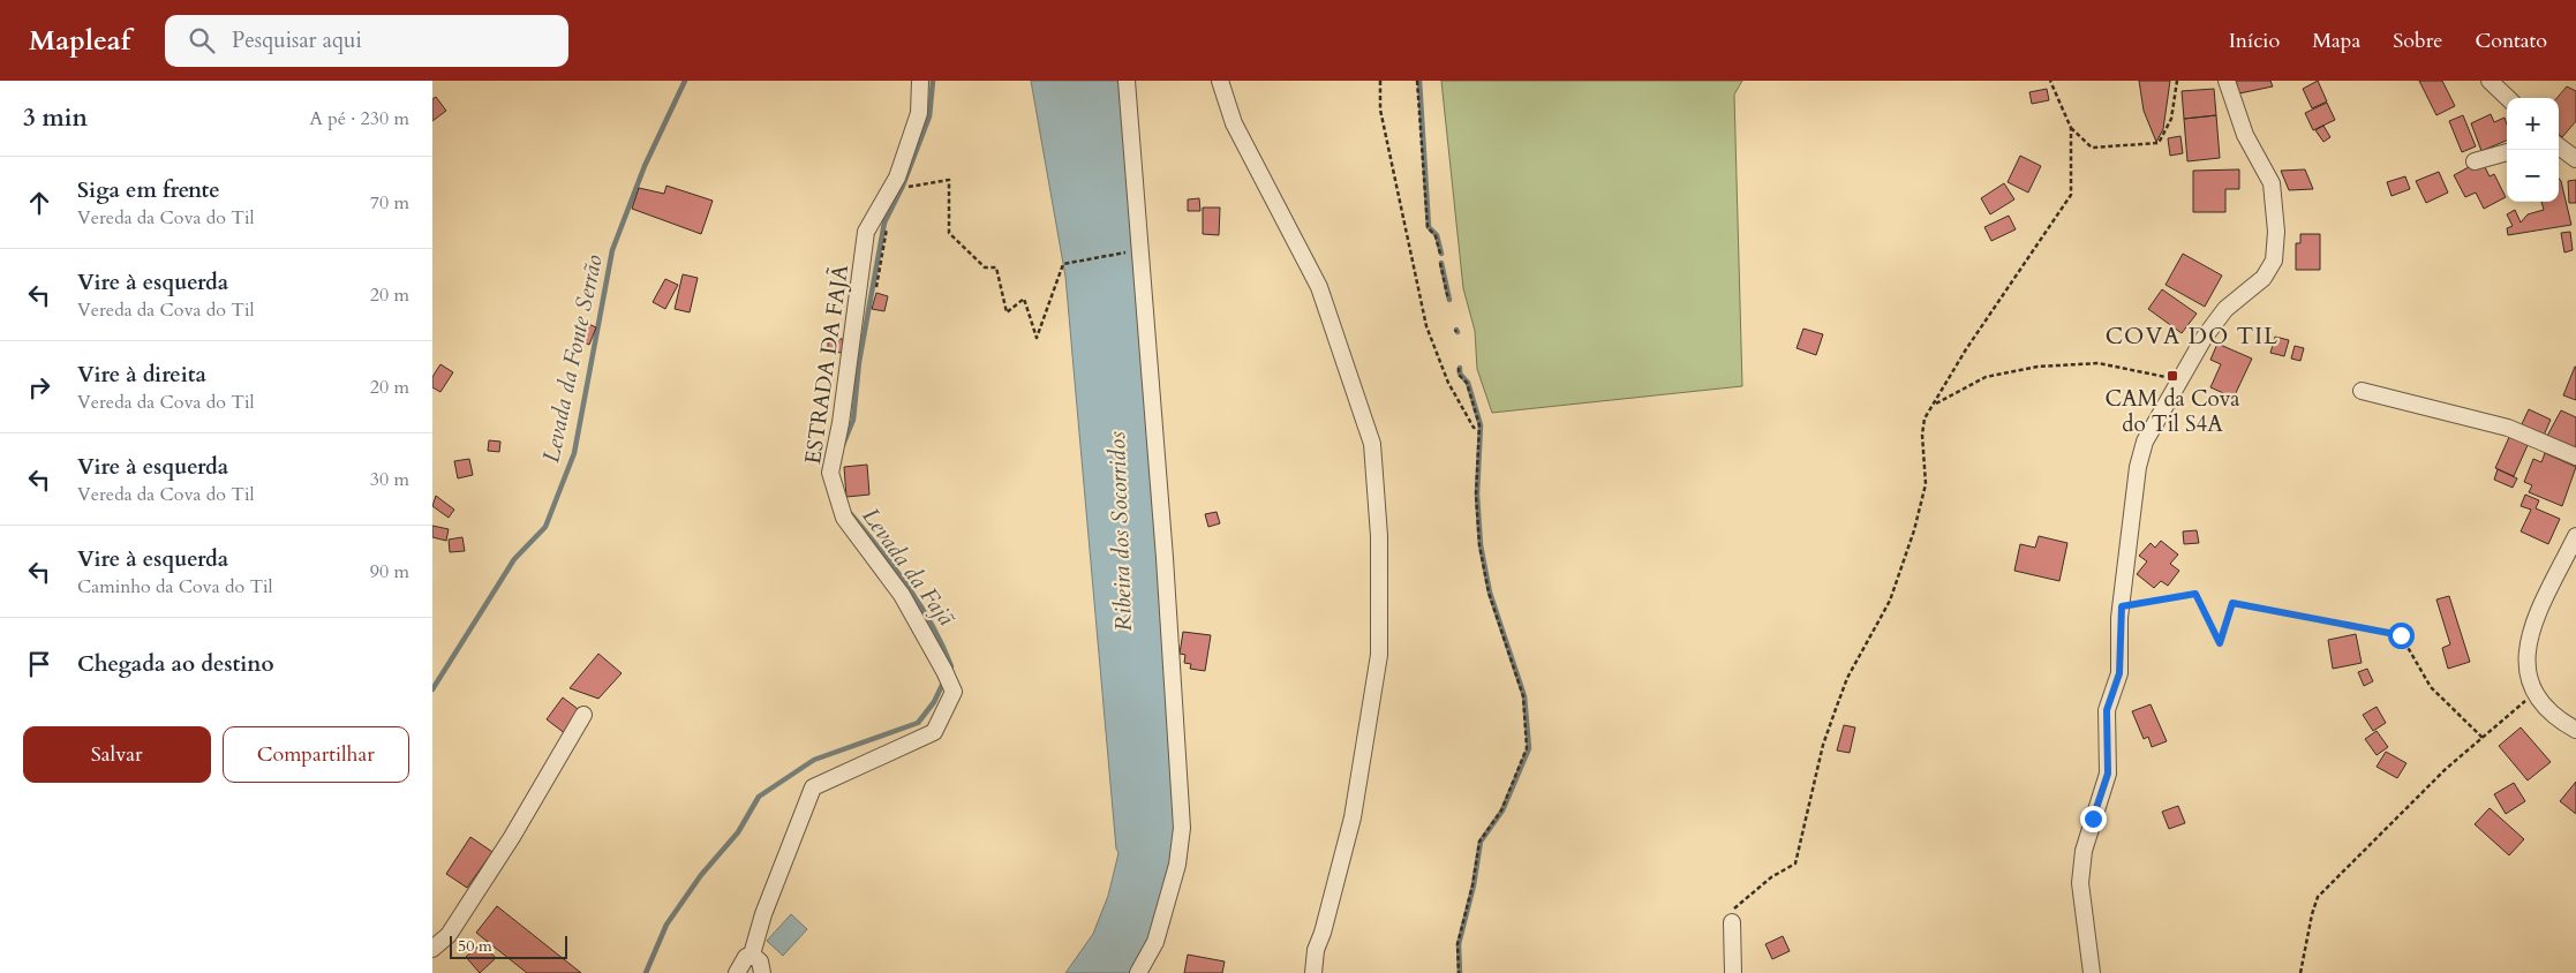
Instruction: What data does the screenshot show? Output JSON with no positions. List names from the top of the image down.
{
  "streets": {
    "street": ["ESTRADA DA FAJÃ"]
  },
  "districts": ["COVA DO TIL"],
  "water": ["Levada da Fonte Serrão", "Ribeira dos Socorridos", "Levada da Fajã"],
  "places": {
    "transit": ["CAM da Cova do Til S4A"]
  },
  "scale_bar": "50 m",
  "page": {
    "header": "Mapleaf",
    "search": "Pesquisar aqui",
    "nav": [
      "Início",
      "Mapa",
      "Sobre",
      "Contato"
    ],
    "heading": ["3 min", "A pé · 230 m"],
    "map_buttons": ["+", "−"],
    "list": [
      ["Siga em frente", "Vereda da Cova do Til", "70 m"],
      ["Vire à esquerda", "Vereda da Cova do Til", "20 m"],
      ["Vire à direita", "Vereda da Cova do Til", "20 m"],
      ["Vire à esquerda", "Vereda da Cova do Til", "30 m"],
      ["Vire à esquerda", "Caminho da Cova do Til", "90 m"],
      "Chegada ao destino"
    ],
    "buttons": ["Salvar", "Compartilhar"],
    "scale": "50 m"
  }
}
